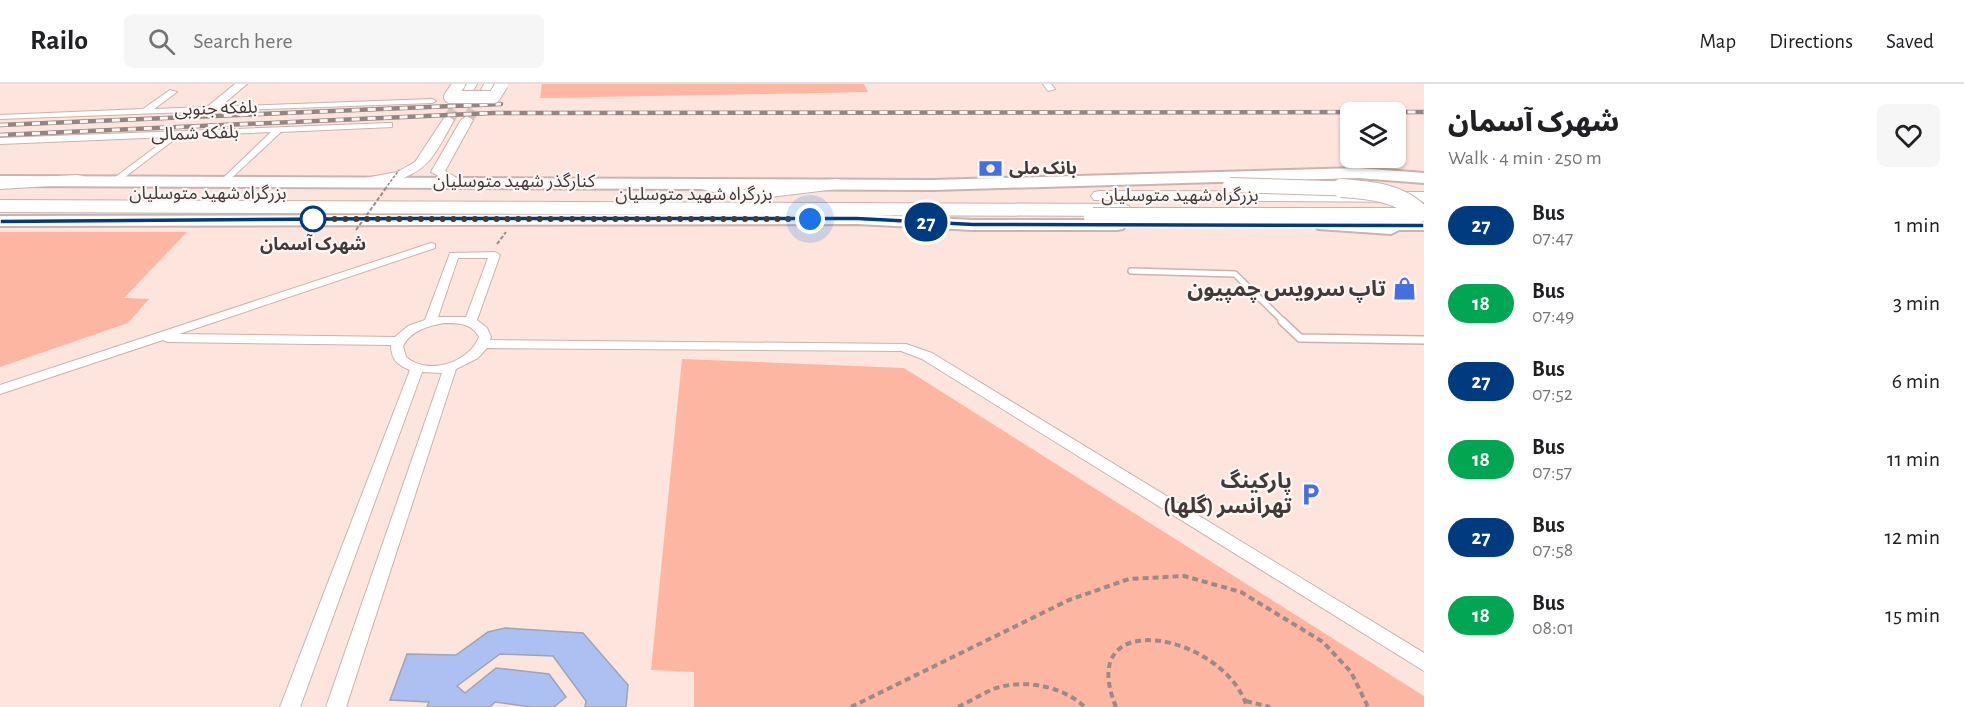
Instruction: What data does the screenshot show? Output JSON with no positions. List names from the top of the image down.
{
  "streets": {
    "highway": ["بزرگراه شهید متوسلیان"],
    "main road": ["کنارگذر شهید متوسلیان"],
    "street": ["بلفکه جنوبی", "بلفکه شمالی"]
  },
  "places": {
    "bank": ["بانک ملی"],
    "other": ["شهرک آسمان"],
    "shop": ["تاپ سرویس چمپیون"],
    "parking": ["پارکینگ تهرانسر (گلها)"]
  },
  "lines": ["bus line 27"],
  "page": {
    "header": "Railo",
    "search": "Search here",
    "nav": ["Map", "Directions", "Saved"],
    "on_map": "27",
    "heading": ["شهرک آسمان", "Walk · 4 min · 250 m"],
    "list": [
      {
        "mark": "27",
        "name": "Bus",
        "note": "07:47",
        "value": "1 min"
      },
      {
        "mark": "18",
        "name": "Bus",
        "note": "07:49",
        "value": "3 min"
      },
      {
        "mark": "27",
        "name": "Bus",
        "note": "07:52",
        "value": "6 min"
      },
      {
        "mark": "18",
        "name": "Bus",
        "note": "07:57",
        "value": "11 min"
      },
      {
        "mark": "27",
        "name": "Bus",
        "note": "07:58",
        "value": "12 min"
      },
      {
        "mark": "18",
        "name": "Bus",
        "note": "08:01",
        "value": "15 min"
      }
    ]
  }
}
